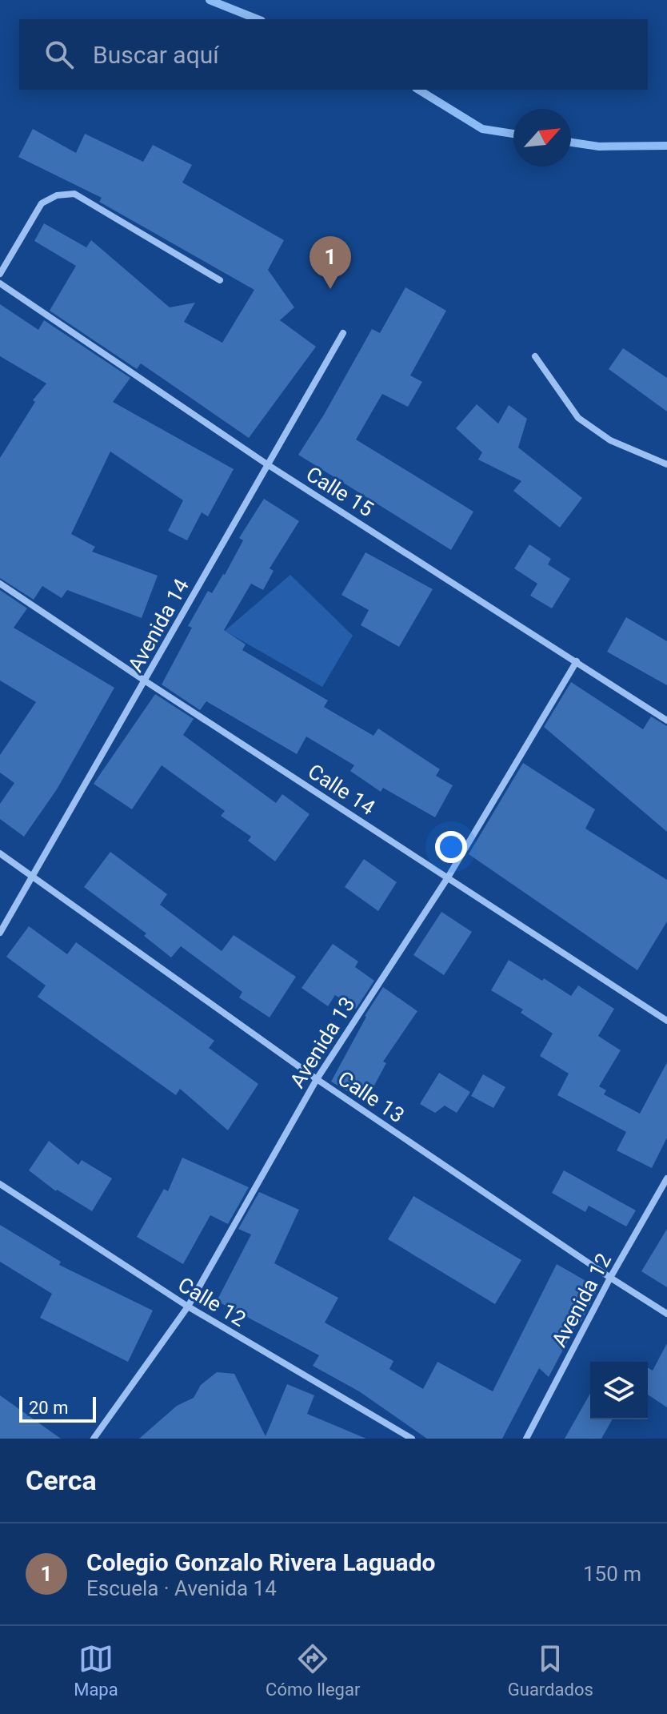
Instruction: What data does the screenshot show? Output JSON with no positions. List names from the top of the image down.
{
  "streets": {
    "street": [
      "Calle 15",
      "Avenida 14",
      "Calle 14",
      "Avenida 13",
      "Calle 13",
      "Avenida 12",
      "Calle 12"
    ]
  },
  "crossings": [
    ["Calle 15", "Avenida 14"],
    ["Calle 15", "Avenida 13"],
    ["Avenida 14", "Calle 14"],
    ["Avenida 14", "Calle 13"],
    ["Calle 14", "Avenida 13"],
    ["Avenida 13", "Calle 13"],
    ["Avenida 13", "Calle 12"],
    ["Calle 13", "Avenida 12"]
  ],
  "scale_bar": "20 m",
  "north": "top right",
  "page": {
    "search": "Buscar aquí",
    "pins": "1",
    "scale": "20 m",
    "heading": "Cerca",
    "list": [
      {
        "mark": "1",
        "name": "Colegio Gonzalo Rivera Laguado",
        "note": "Escuela · Avenida 14",
        "value": "150 m"
      }
    ],
    "nav": ["Mapa", "Cómo llegar", "Guardados"]
  }
}
